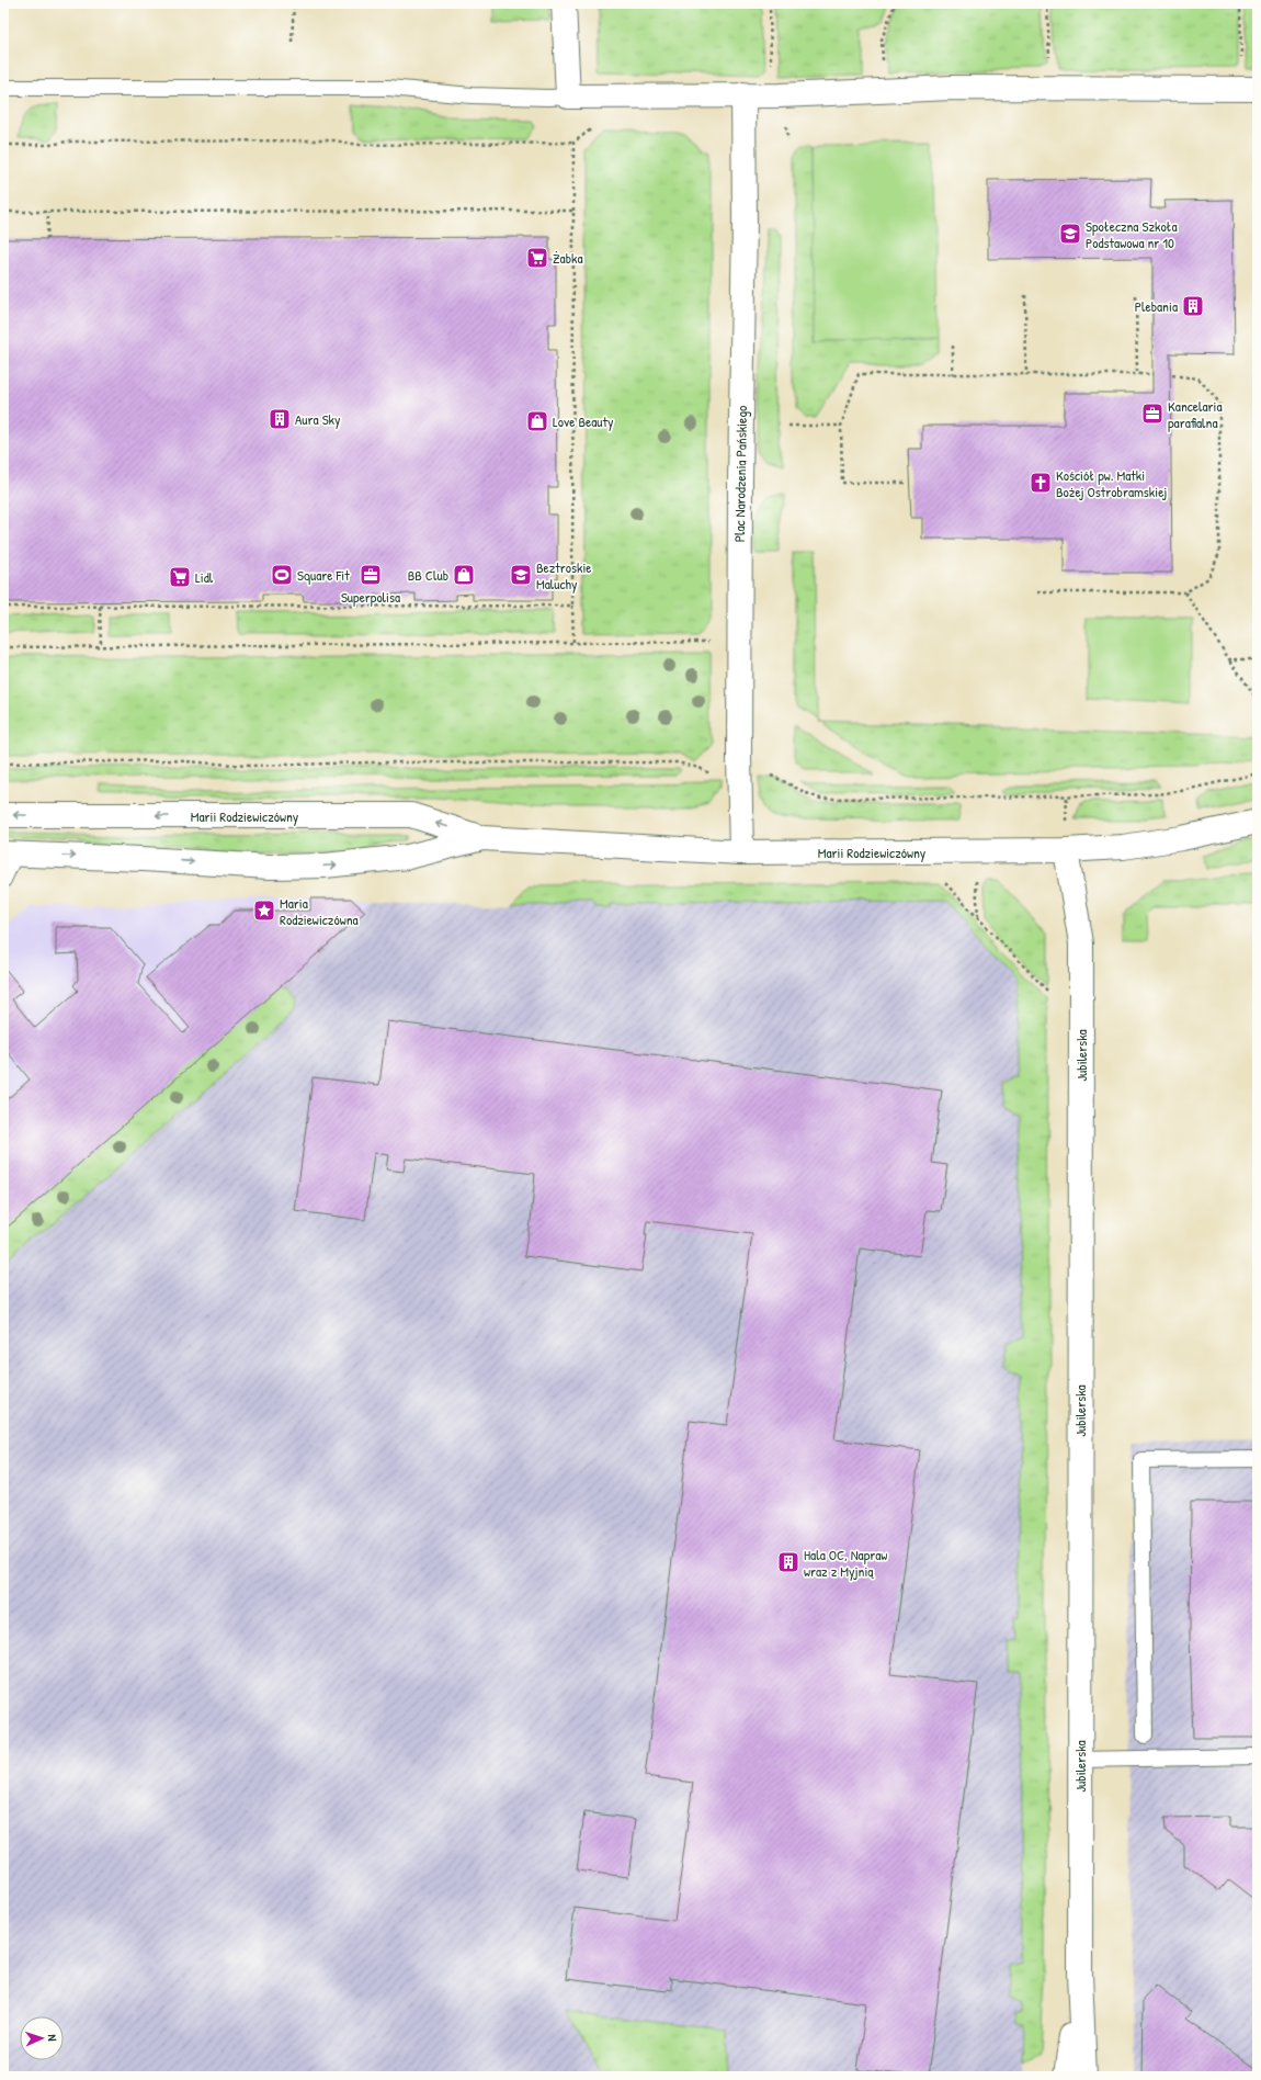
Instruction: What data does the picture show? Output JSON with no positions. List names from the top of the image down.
{
  "streets": {
    "street": ["Plac Narodzenia Pańskiego", "Marii Rodziewiczówny", "Jubilerska"]
  },
  "crossings": [
    ["Plac Narodzenia Pańskiego", "Marii Rodziewiczówny"],
    ["Marii Rodziewiczówny", "Jubilerska"]
  ],
  "places": {
    "school or university": ["Społeczna Szkoła Podstawowa nr 10", "Beztroskie Maluchy"],
    "supermarket": ["Żabka", "Lidl"],
    "building": ["Plebania", "Aura Sky", "Hala OC, Napraw wraz z Myjnią"],
    "office": ["Kancelaria parafialna", "Superpolisa"],
    "shop": ["Love Beauty", "BB Club"],
    "church": ["Kościół pw. Matki Bożej Ostrobramskiej"],
    "sports": ["Square Fit"],
    "place": ["Maria Rodziewiczówna"]
  },
  "north": "right"
}
